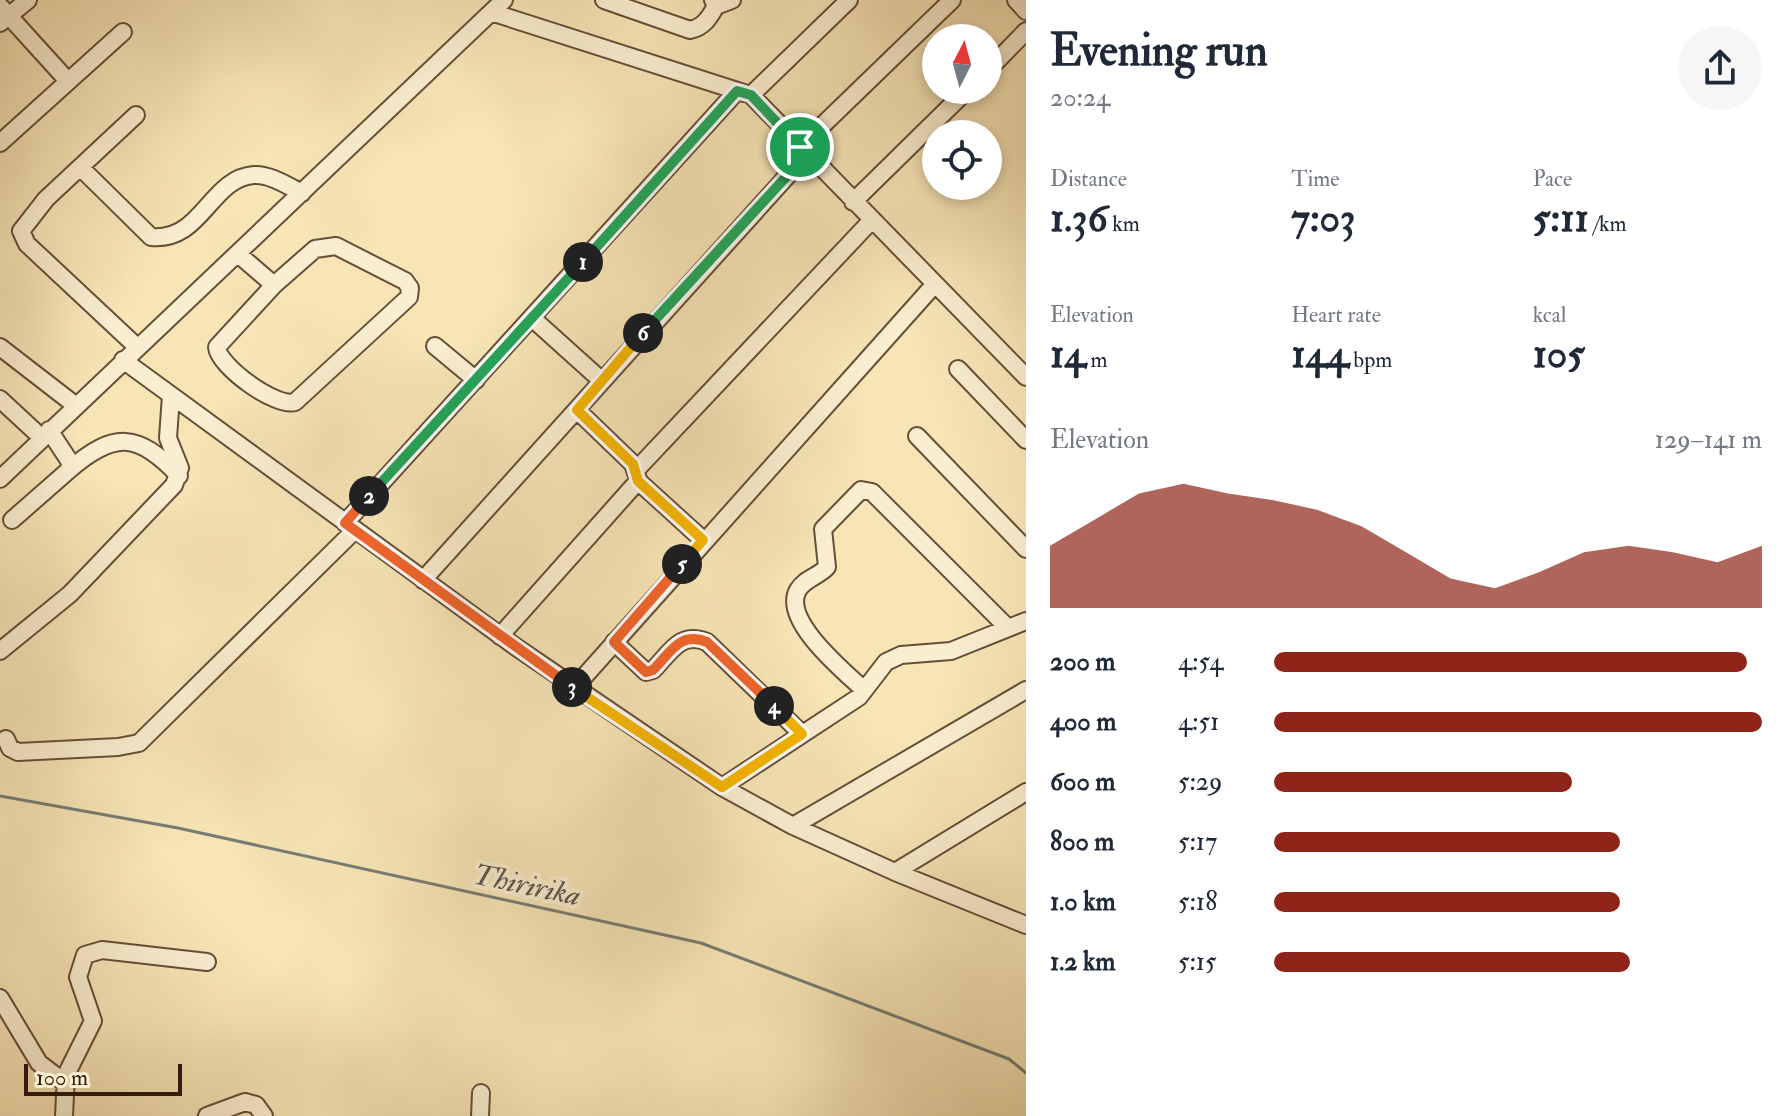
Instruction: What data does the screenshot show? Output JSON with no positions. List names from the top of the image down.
{
  "water": ["Thiririka"],
  "scale_bar": "100 m",
  "north": "top",
  "page": {
    "heading": ["Evening run", "20:24"],
    "stats": [
      ["Distance", "1.36 km"],
      ["Time", "7:03"],
      ["Pace", "5:11 /km"],
      ["Elevation", "14 m"],
      ["Heart rate", "144 bpm"],
      ["kcal", "105"]
    ],
    "pins": [
      "1",
      "6",
      "2",
      "5",
      "3",
      "4"
    ],
    "chart": ["Elevation", "129–141 m"],
    "list": [
      {
        "name": "200 m",
        "note": "4:54"
      },
      {
        "name": "400 m",
        "note": "4:51"
      },
      {
        "name": "600 m",
        "note": "5:29"
      },
      {
        "name": "800 m",
        "note": "5:17"
      },
      {
        "name": "1.0 km",
        "note": "5:18"
      },
      {
        "name": "1.2 km",
        "note": "5:15"
      }
    ],
    "scale": "100 m"
  }
}
